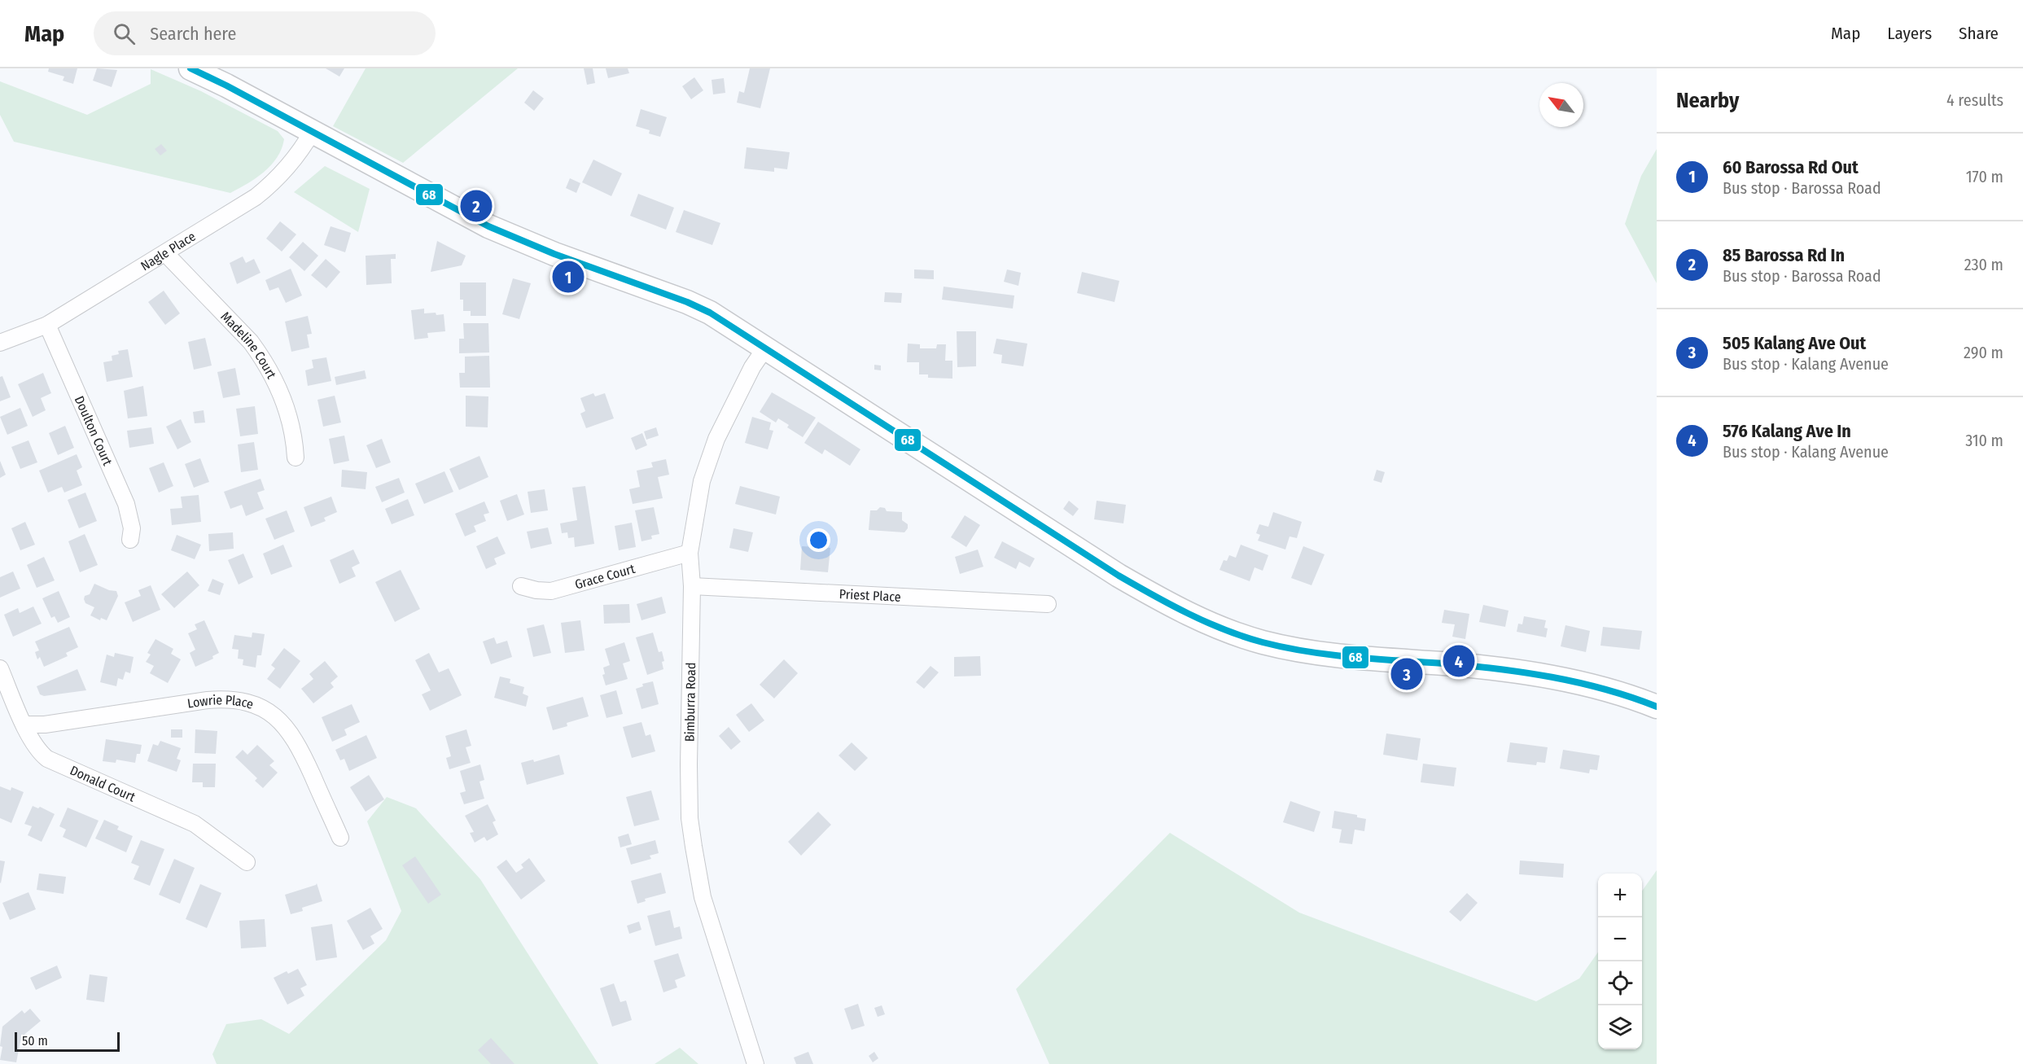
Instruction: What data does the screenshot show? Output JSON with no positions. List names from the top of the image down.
{
  "streets": {
    "street": [
      "Nagle Place",
      "Madeline Court",
      "Doulton Court",
      "Grace Court",
      "Priest Place",
      "Bimburra Road",
      "Lowrie Place",
      "Donald Court"
    ]
  },
  "crossings": [
    ["Nagle Place", "Madeline Court"],
    ["Nagle Place", "Doulton Court"],
    ["Grace Court", "Bimburra Road"],
    ["Priest Place", "Bimburra Road"],
    ["Lowrie Place", "Donald Court"]
  ],
  "lines": ["transit line 68"],
  "scale_bar": "50 m",
  "north": "top left",
  "page": {
    "header": "Map",
    "search": "Search here",
    "nav": ["Map", "Layers", "Share"],
    "heading": ["Nearby", "4 results"],
    "list": [
      {
        "mark": "1",
        "name": "60 Barossa Rd Out",
        "note": "Bus stop · Barossa Road",
        "value": "170 m"
      },
      {
        "mark": "2",
        "name": "85 Barossa Rd In",
        "note": "Bus stop · Barossa Road",
        "value": "230 m"
      },
      {
        "mark": "3",
        "name": "505 Kalang Ave Out",
        "note": "Bus stop · Kalang Avenue",
        "value": "290 m"
      },
      {
        "mark": "4",
        "name": "576 Kalang Ave In",
        "note": "Bus stop · Kalang Avenue",
        "value": "310 m"
      }
    ],
    "pins": [
      "2",
      "1",
      "4",
      "3"
    ],
    "map_buttons": ["+", "−"],
    "scale": "50 m"
  }
}
